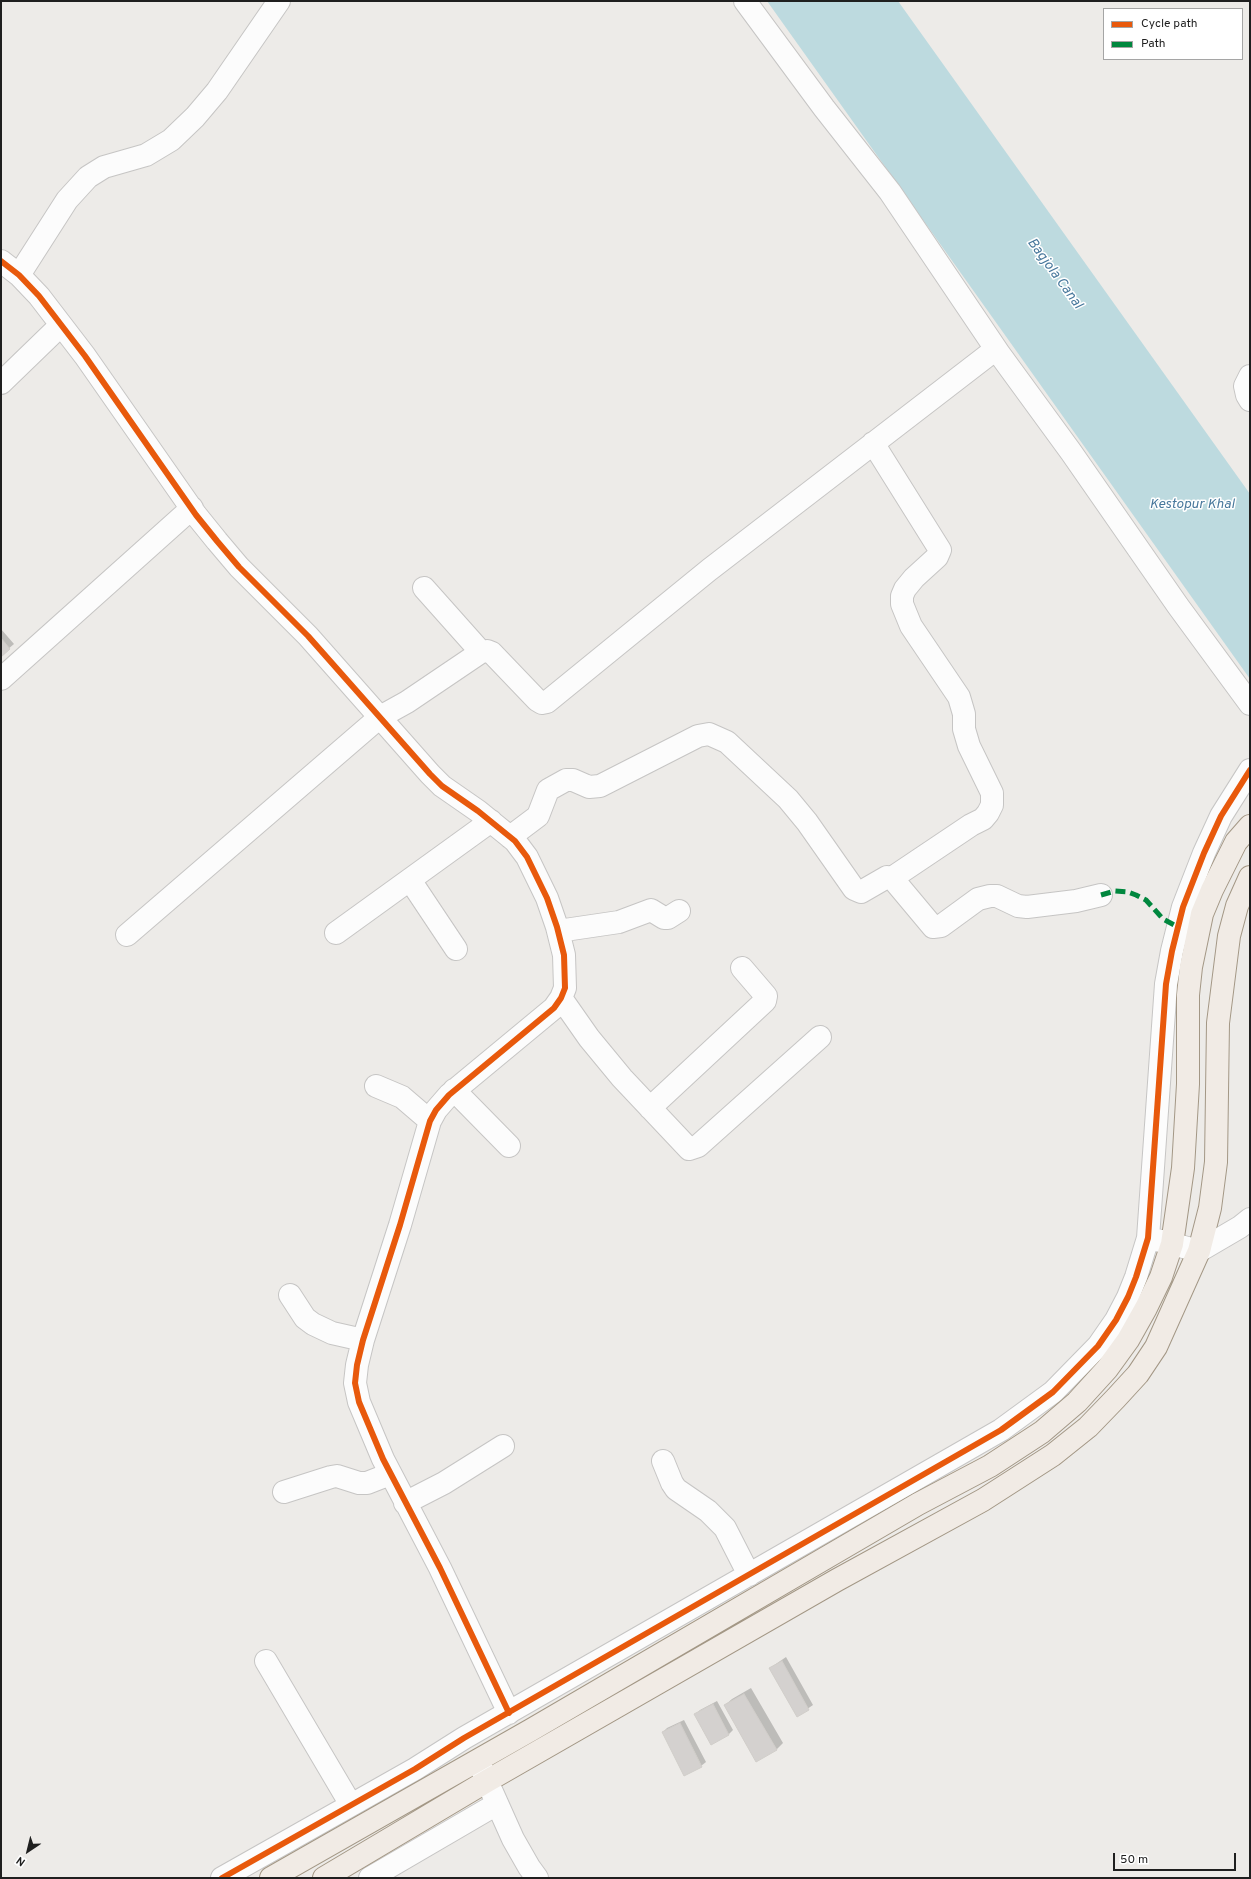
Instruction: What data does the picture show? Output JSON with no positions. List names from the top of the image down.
{
  "water": ["Bagjola Canal", "Kestopur Khal"],
  "legend": ["Cycle path", "Path"],
  "scale_bar": "50 m",
  "north": "bottom left"
}
